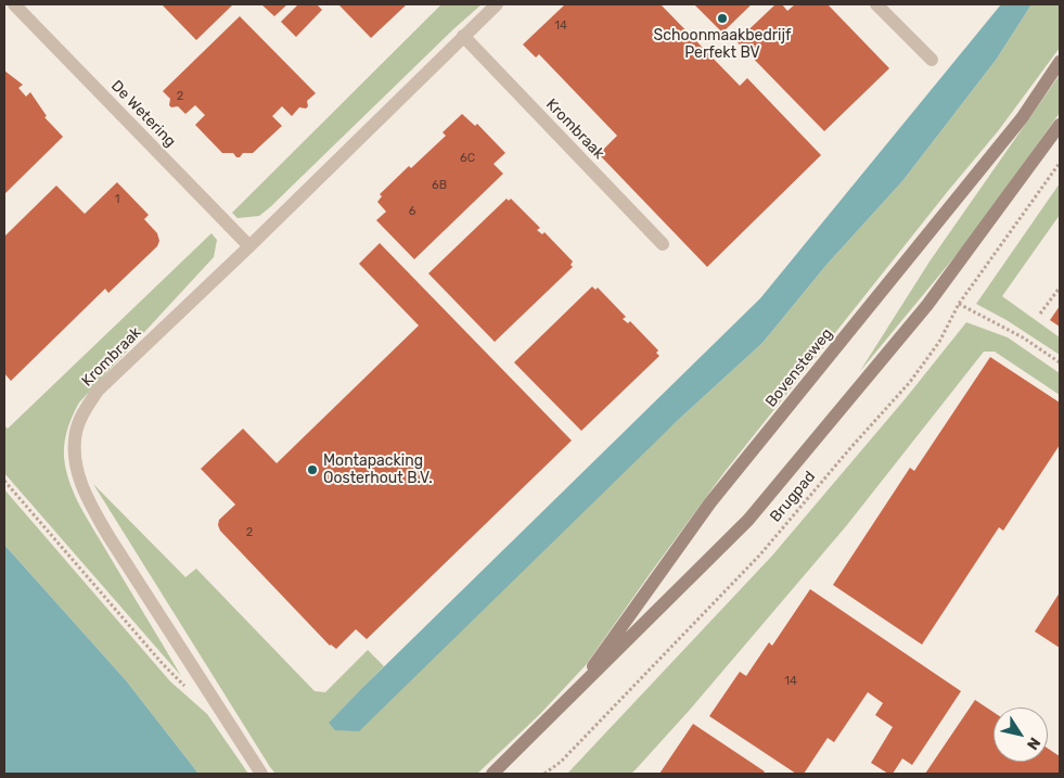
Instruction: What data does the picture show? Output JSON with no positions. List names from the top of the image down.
{
  "streets": {
    "main road": ["Bovensteweg"],
    "street": ["De Wetering", "Krombraak"],
    "path": ["Brugpad"]
  },
  "crossings": [
    ["De Wetering", "Krombraak"]
  ],
  "places": ["Schoonmaakbedrijf Perfekt BV", "Montapacking Oosterhout B.V."],
  "house_numbers": [
    "14",
    "2",
    "6C",
    "6B",
    "1",
    "6",
    "2",
    "14"
  ],
  "north": "bottom right"
}
